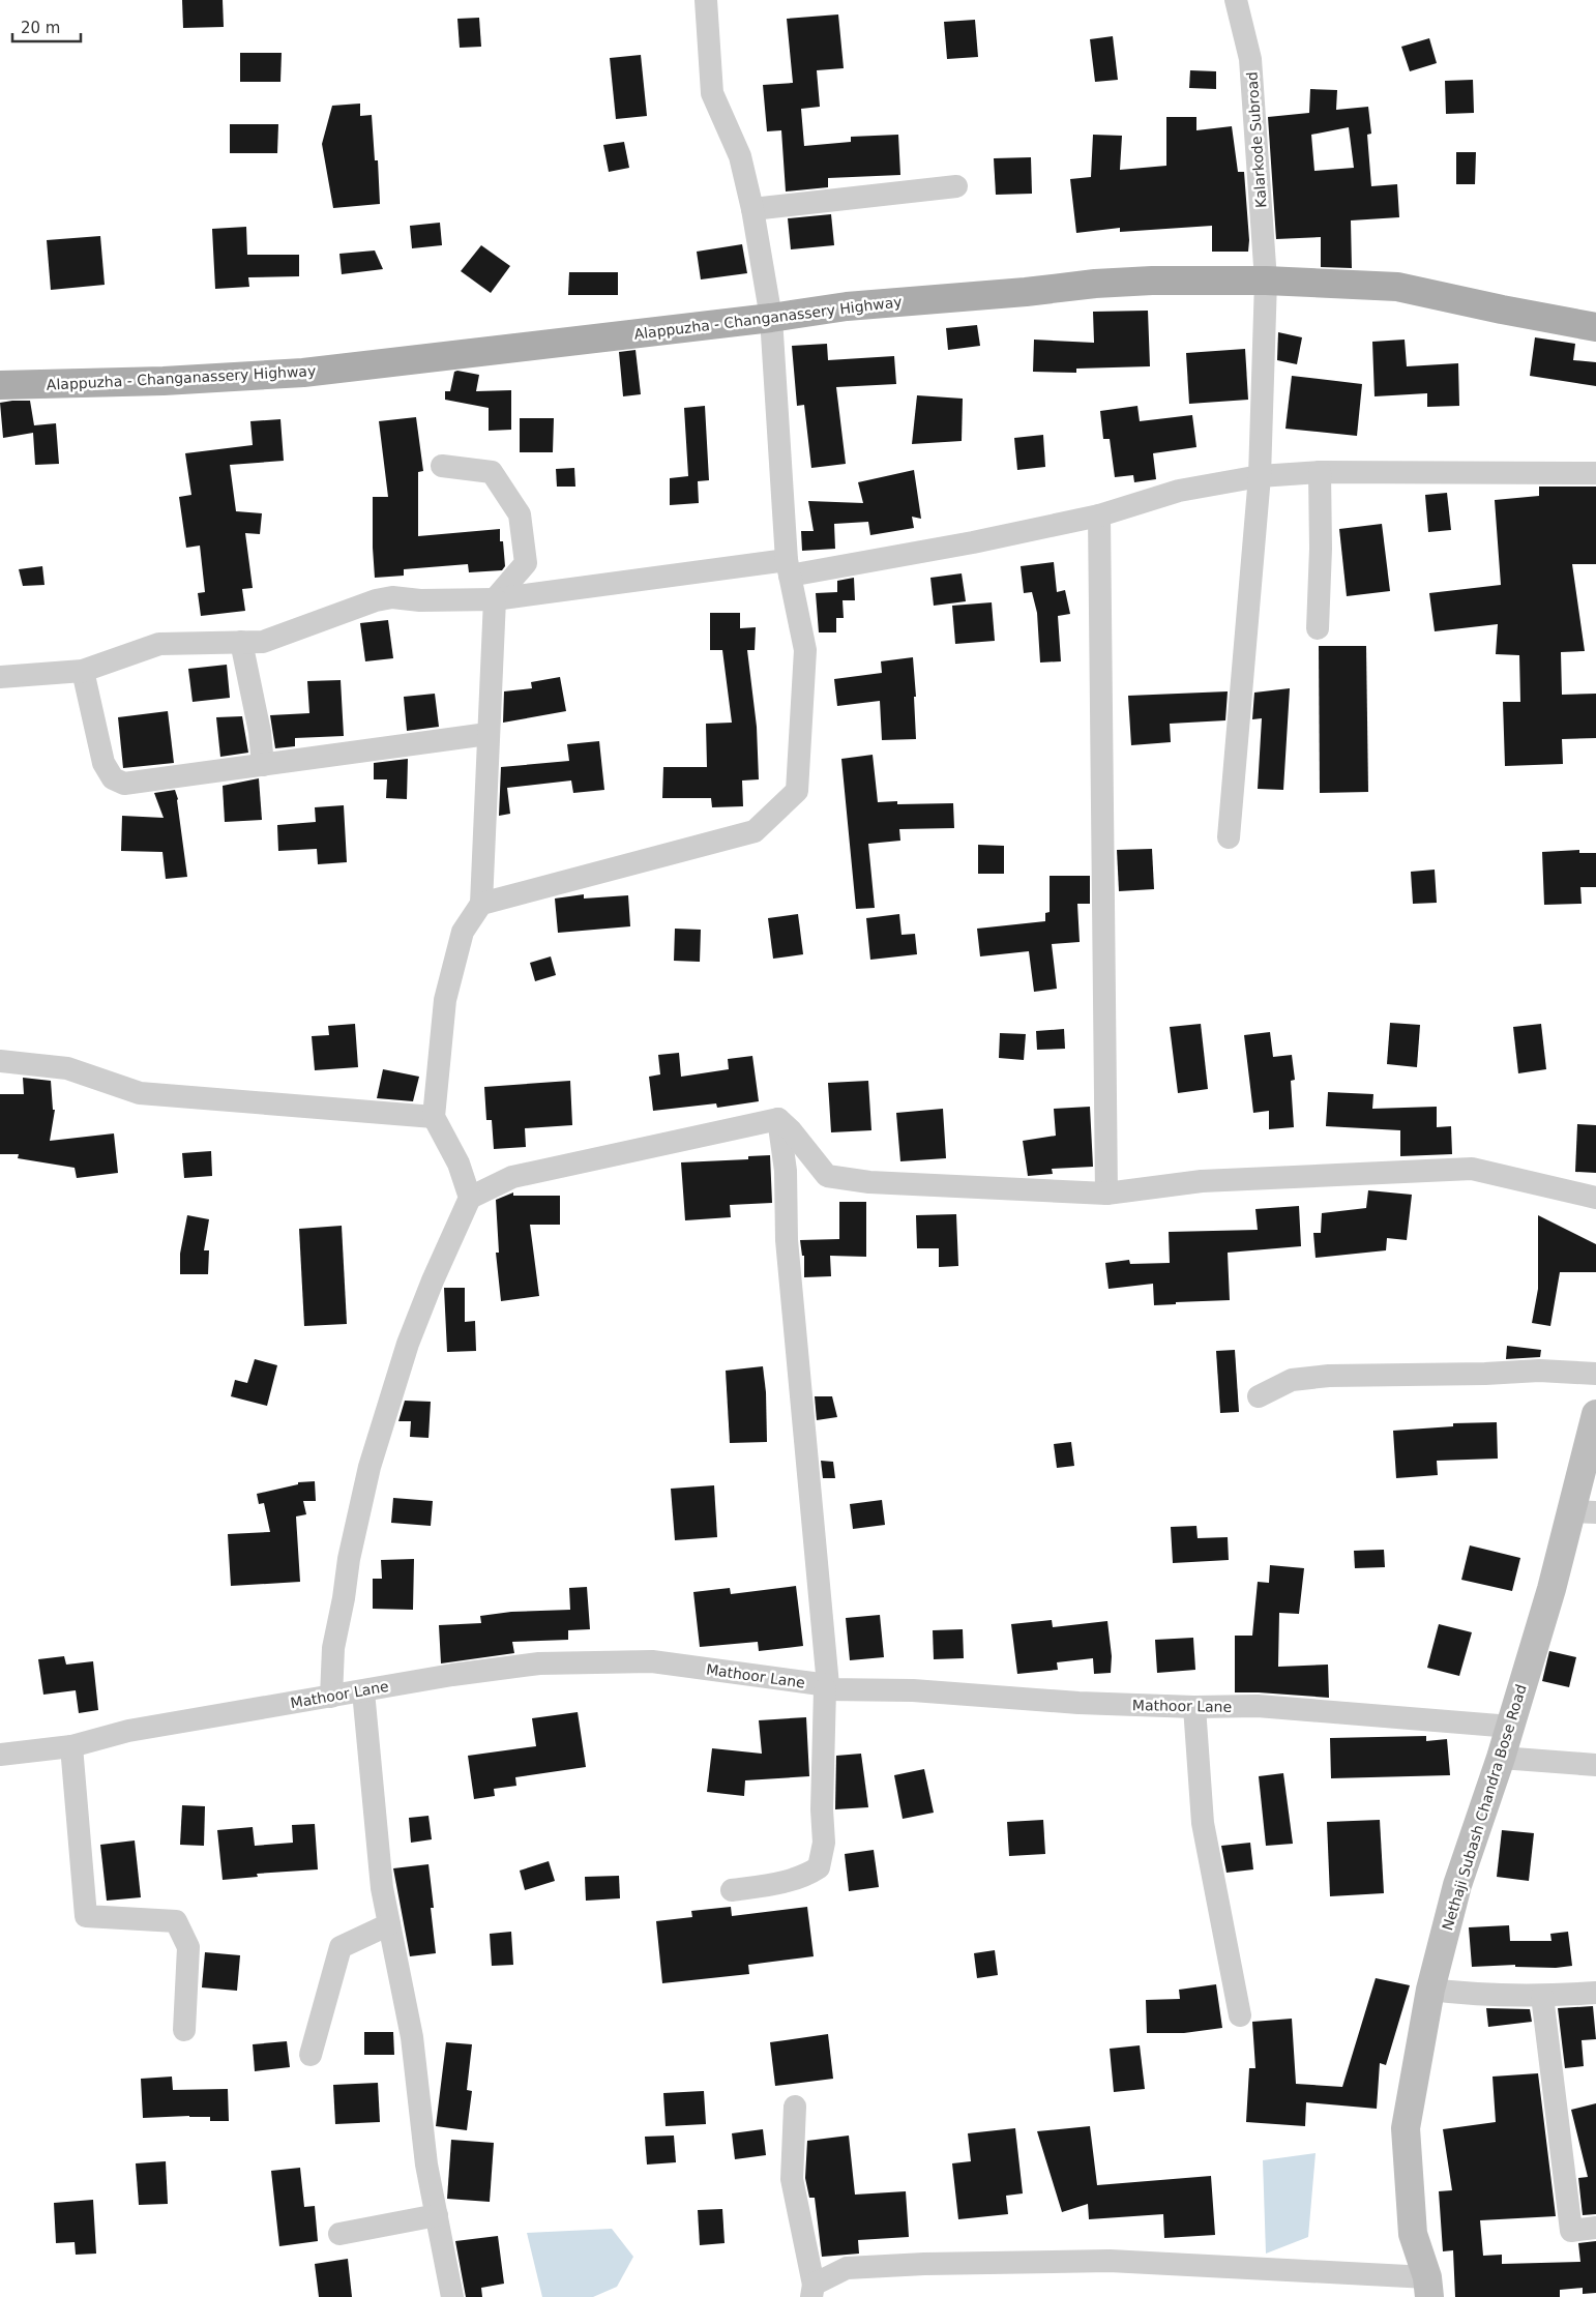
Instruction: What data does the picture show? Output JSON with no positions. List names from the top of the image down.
{
  "streets": {
    "main road": ["Alappuzha - Changanassery Highway", "Nethaji Subash Chandra Bose Road"],
    "street": ["Kalarkode Subroad", "Mathoor Lane"]
  },
  "crossings": [
    ["Kalarkode Subroad", "Alappuzha - Changanassery Highway"],
    ["Mathoor Lane", "Nethaji Subash Chandra Bose Road"]
  ],
  "scale_bar": "20 m"
}
